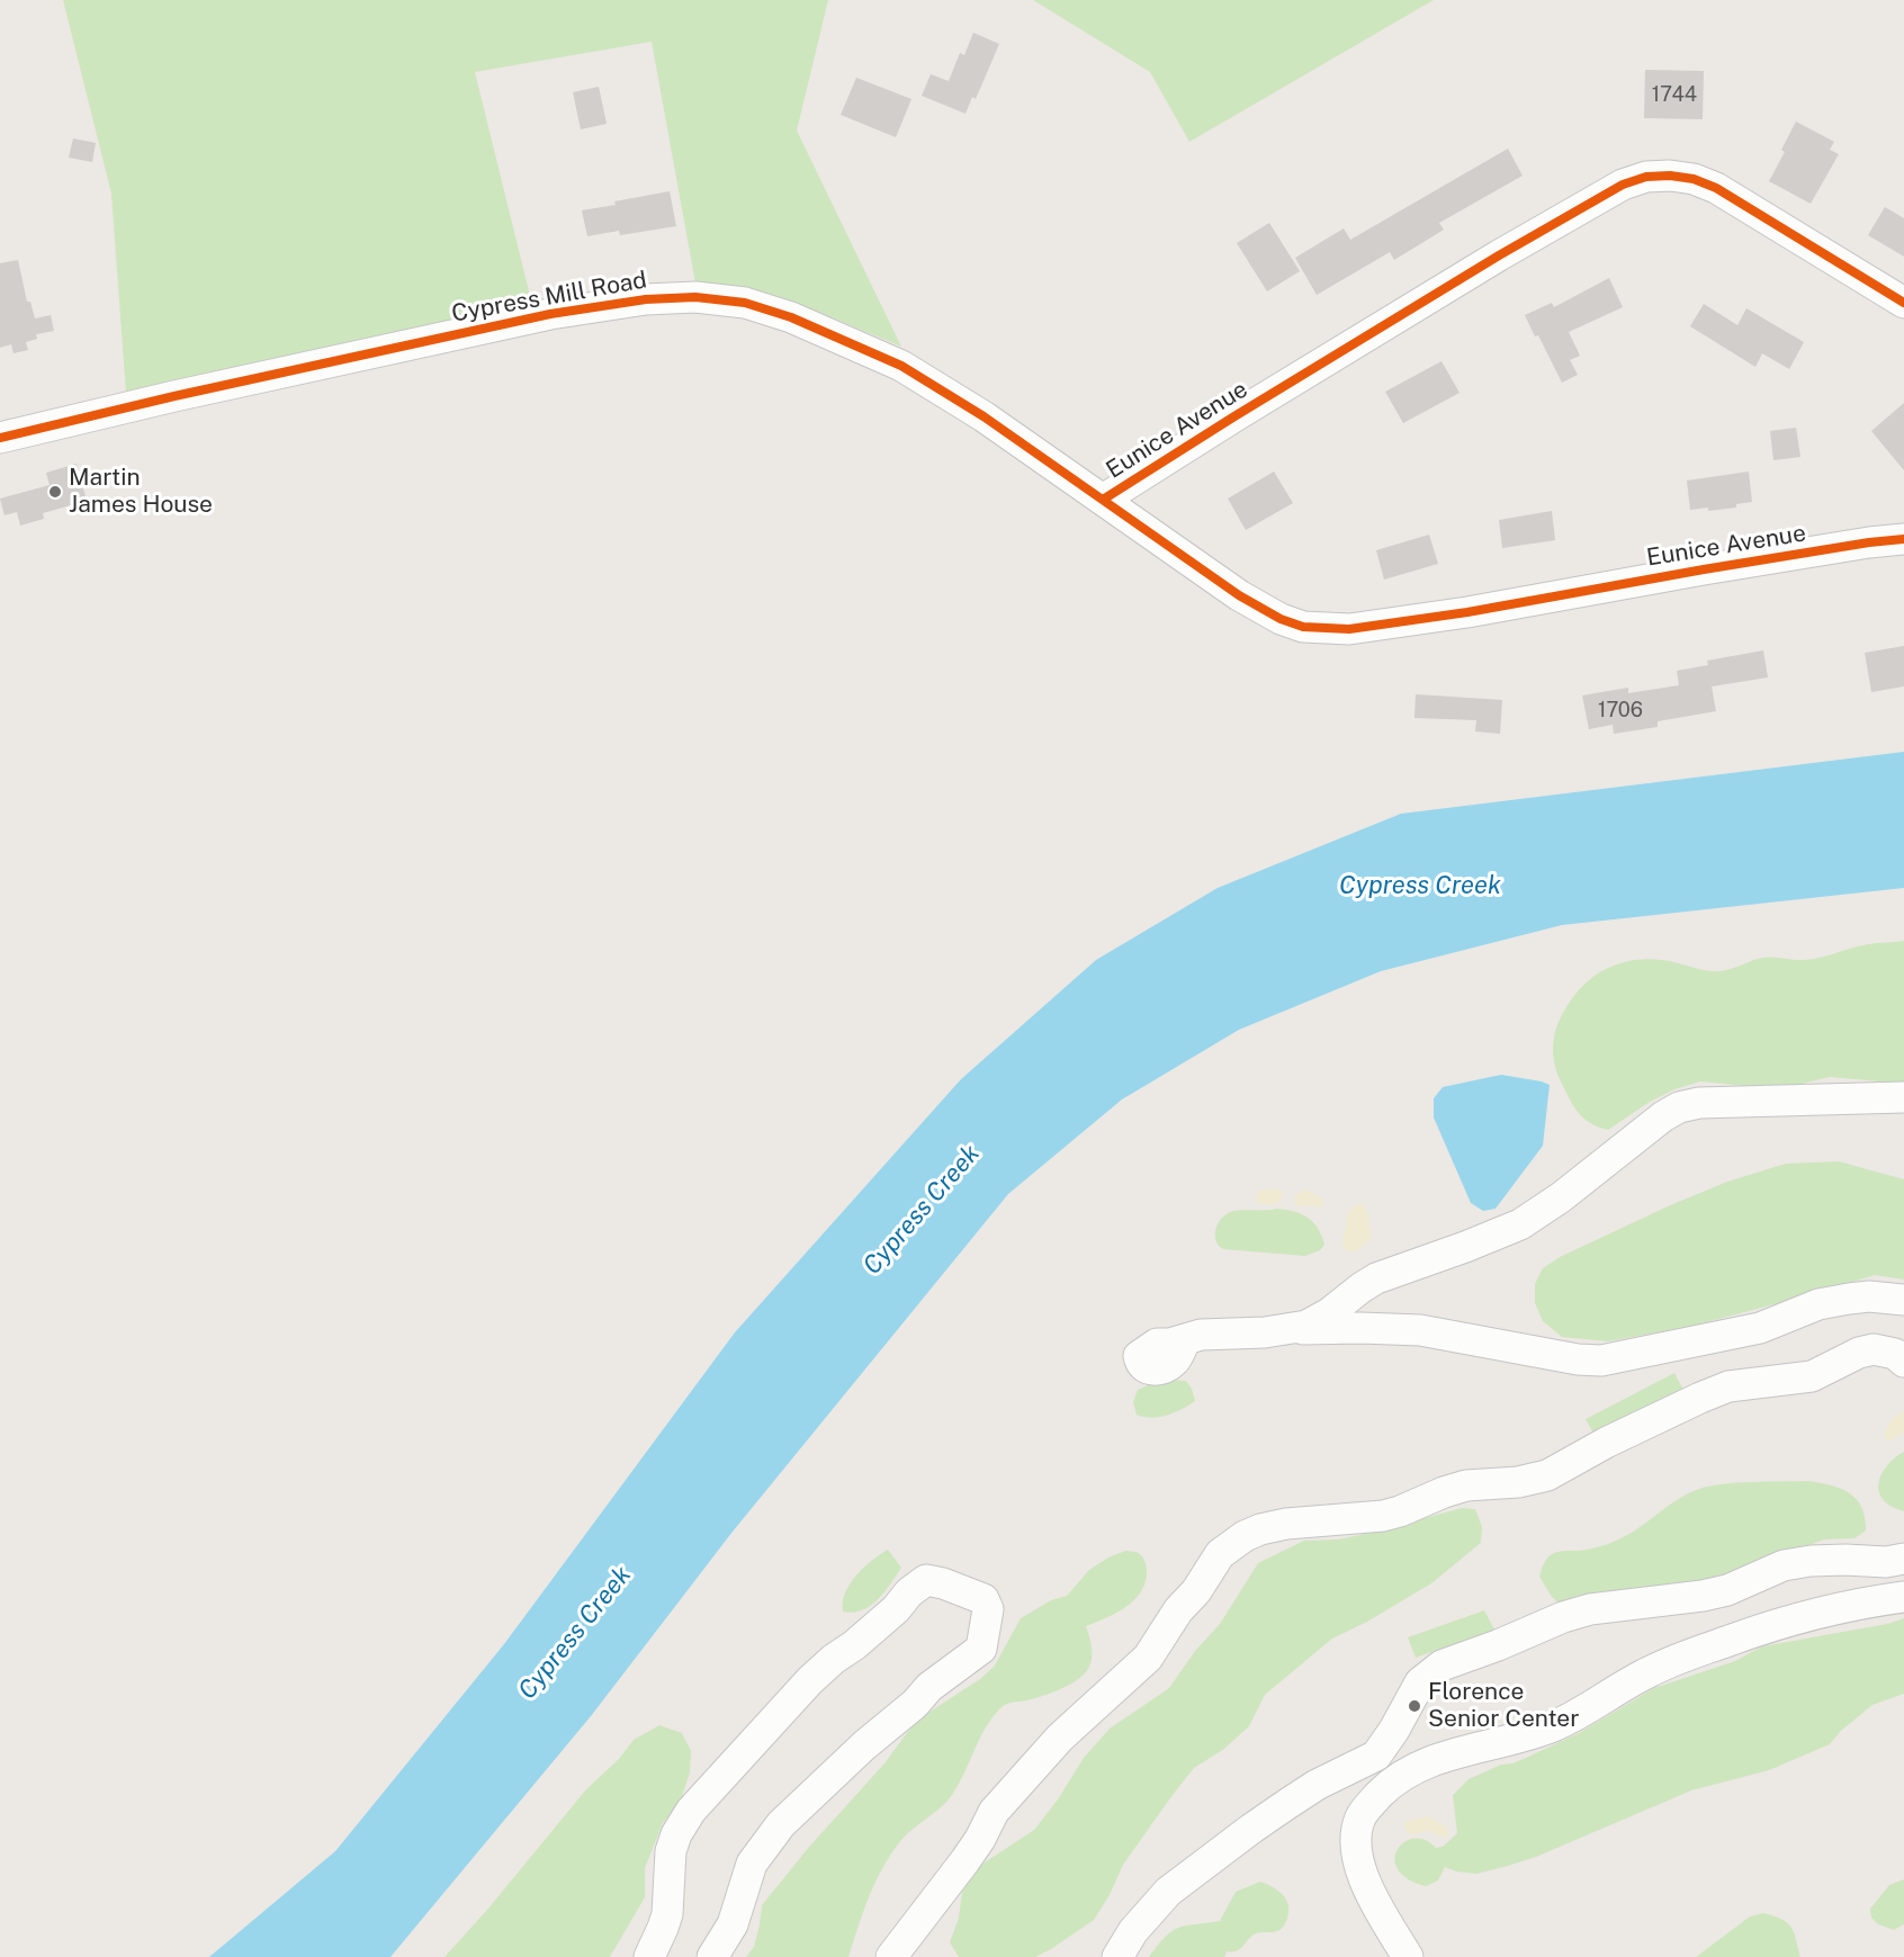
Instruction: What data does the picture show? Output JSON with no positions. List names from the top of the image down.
{
  "streets": {
    "street": ["Cypress Mill Road", "Eunice Avenue"]
  },
  "crossings": [
    ["Cypress Mill Road", "Eunice Avenue"]
  ],
  "water": ["Cypress Creek"],
  "places": ["Martin James House", "Florence Senior Center"],
  "house_numbers": ["1744", "1706"]
}
